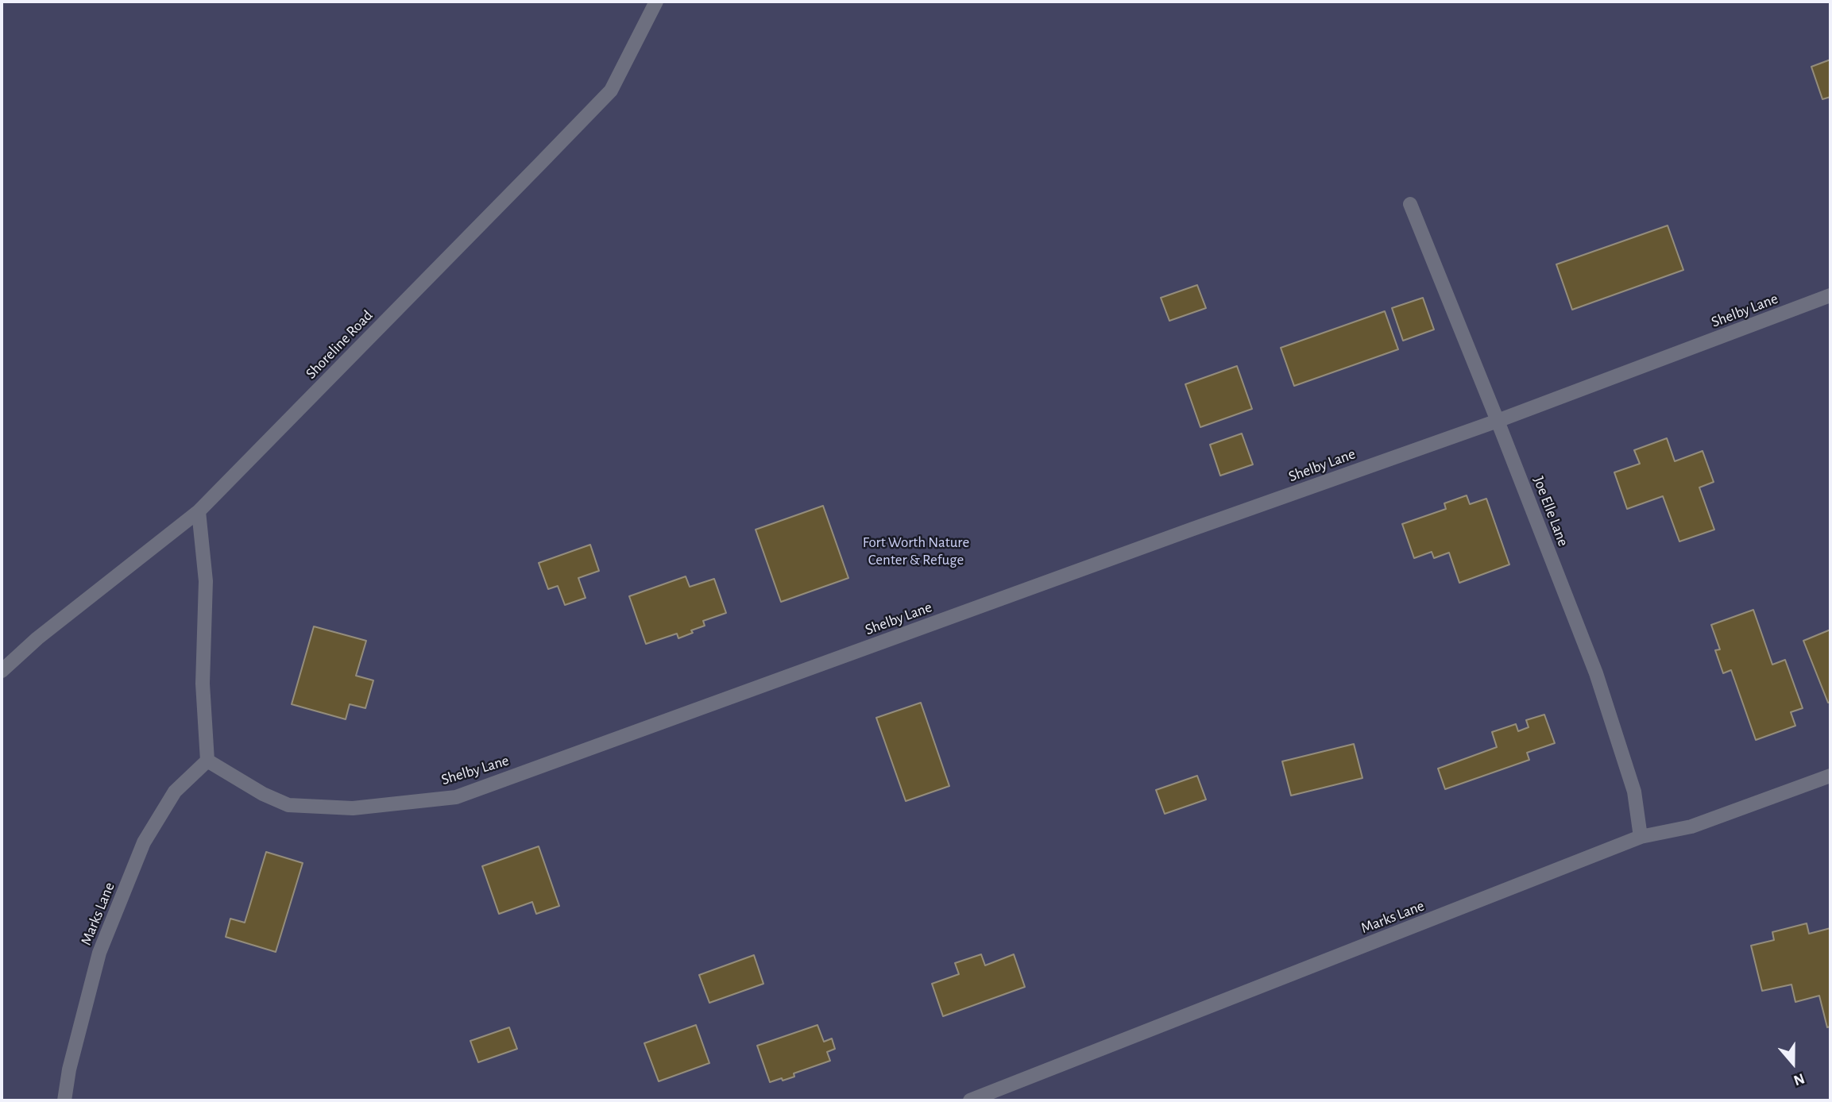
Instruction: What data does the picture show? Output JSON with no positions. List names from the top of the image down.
{
  "streets": {
    "street": [
      "Shelby Lane",
      "Shoreline Road",
      "Joe Elle Lane",
      "Marks Lane"
    ]
  },
  "crossings": [
    ["Shelby Lane", "Joe Elle Lane"],
    ["Shelby Lane", "Marks Lane"],
    ["Joe Elle Lane", "Marks Lane"]
  ],
  "parks": ["Fort Worth Nature Center & Refuge"],
  "north": "bottom"
}
